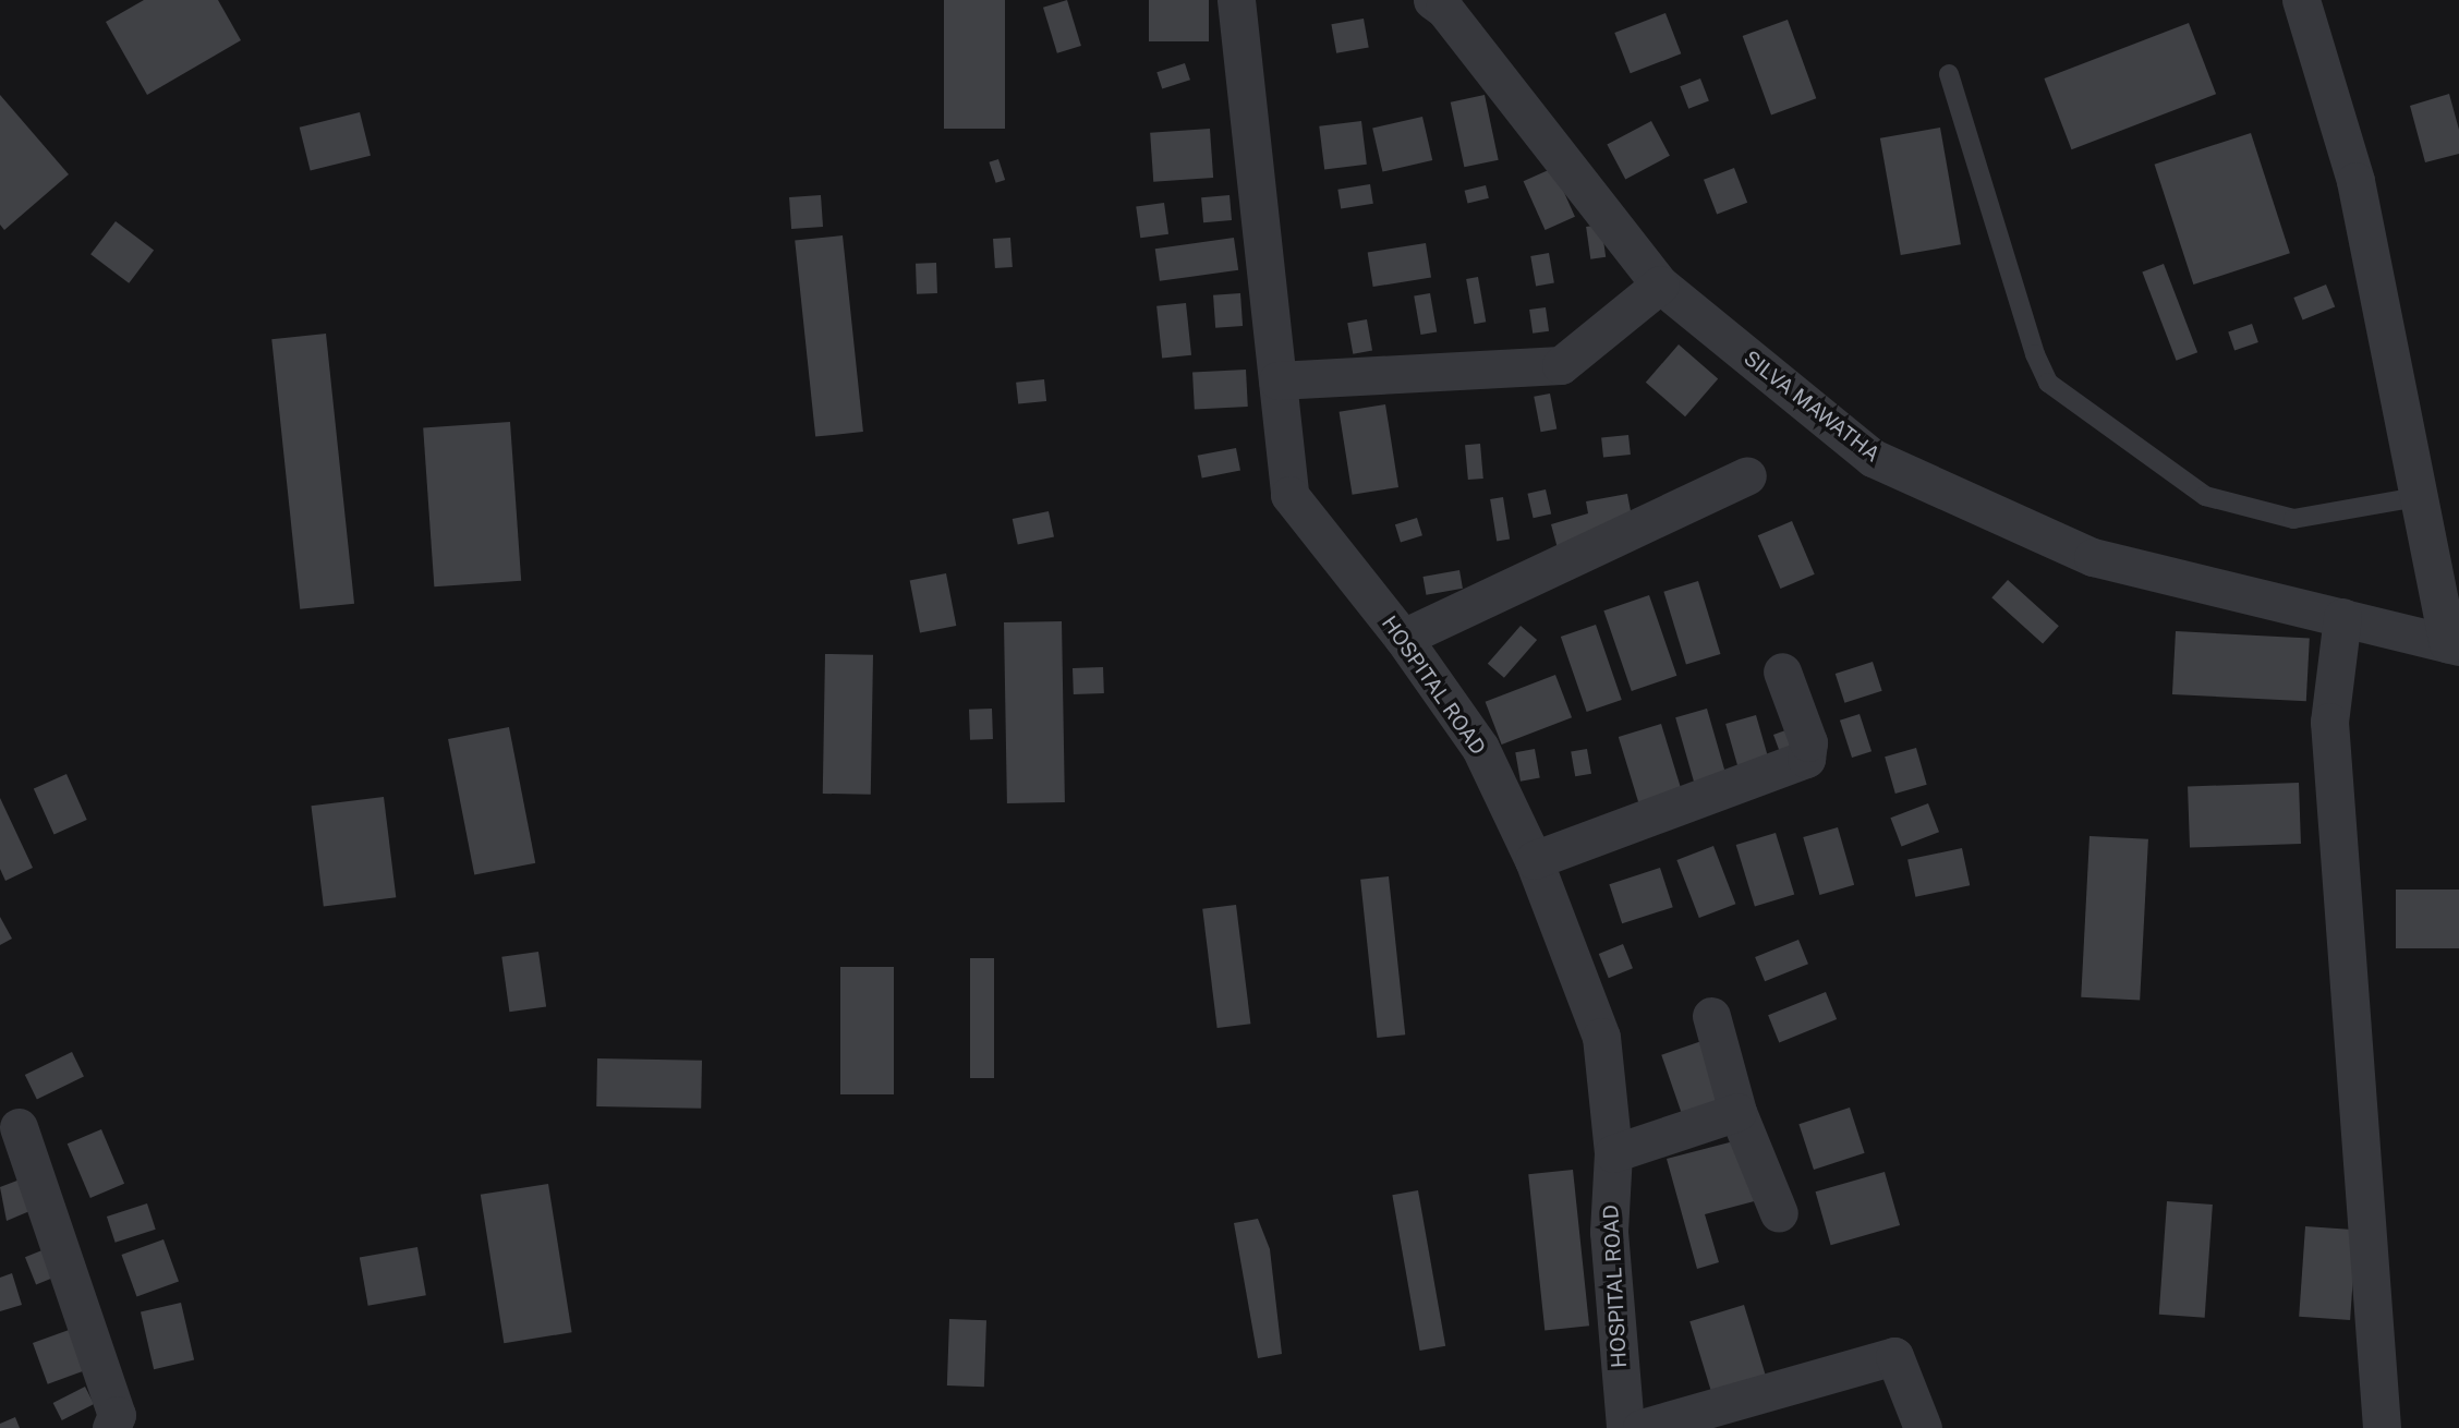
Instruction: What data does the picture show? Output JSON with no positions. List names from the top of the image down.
{
  "streets": {
    "street": ["SILVA MAWATHA", "HOSPITAL ROAD"]
  }
}
